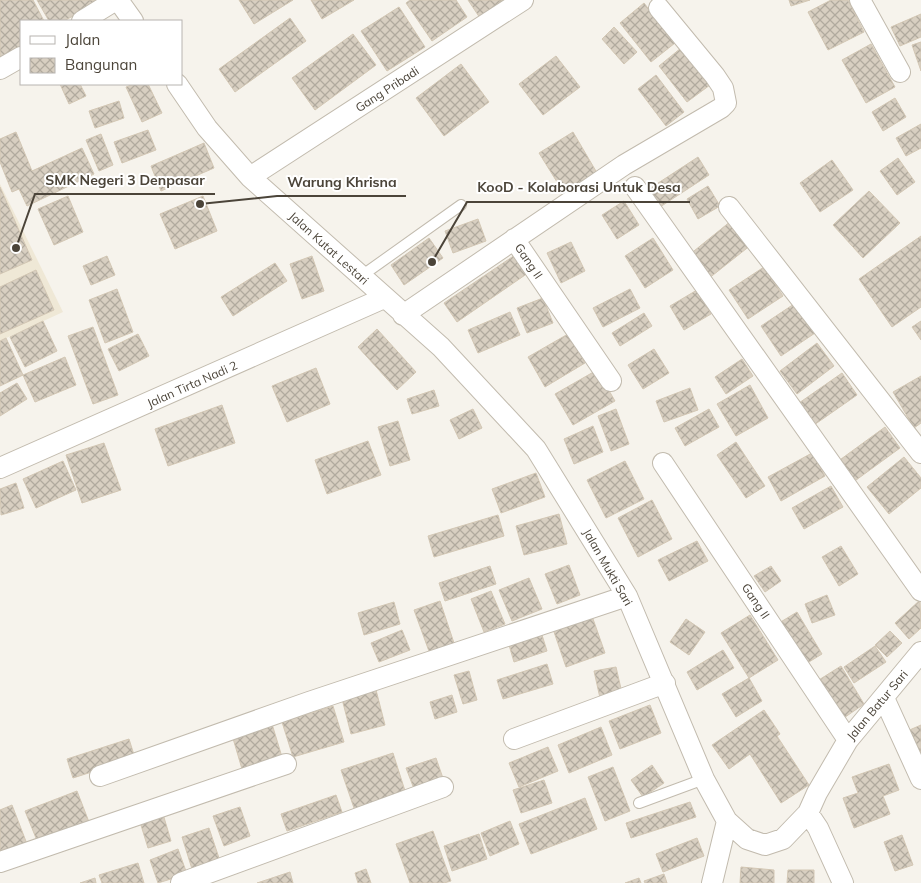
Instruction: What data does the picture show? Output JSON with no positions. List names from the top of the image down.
{
  "streets": {
    "street": [
      "Gang Pribadi",
      "Jalan Kutat Lestari",
      "Gang II",
      "Jalan Tirta Nadi 2",
      "Jalan Mukti Sari",
      "Jalan Batur Sari"
    ]
  },
  "crossings": [
    ["Gang Pribadi", "Jalan Kutat Lestari"],
    ["Jalan Kutat Lestari", "Jalan Tirta Nadi 2"],
    ["Jalan Kutat Lestari", "Jalan Mukti Sari"],
    ["Gang II", "Jalan Batur Sari"],
    ["Jalan Tirta Nadi 2", "Jalan Mukti Sari"],
    ["Jalan Mukti Sari", "Jalan Batur Sari"]
  ],
  "places": ["Warung Khrisna", "SMK Negeri 3 Denpasar", "KooD - Kolaborasi Untuk Desa"],
  "legend": ["Jalan", "Bangunan"]
}
